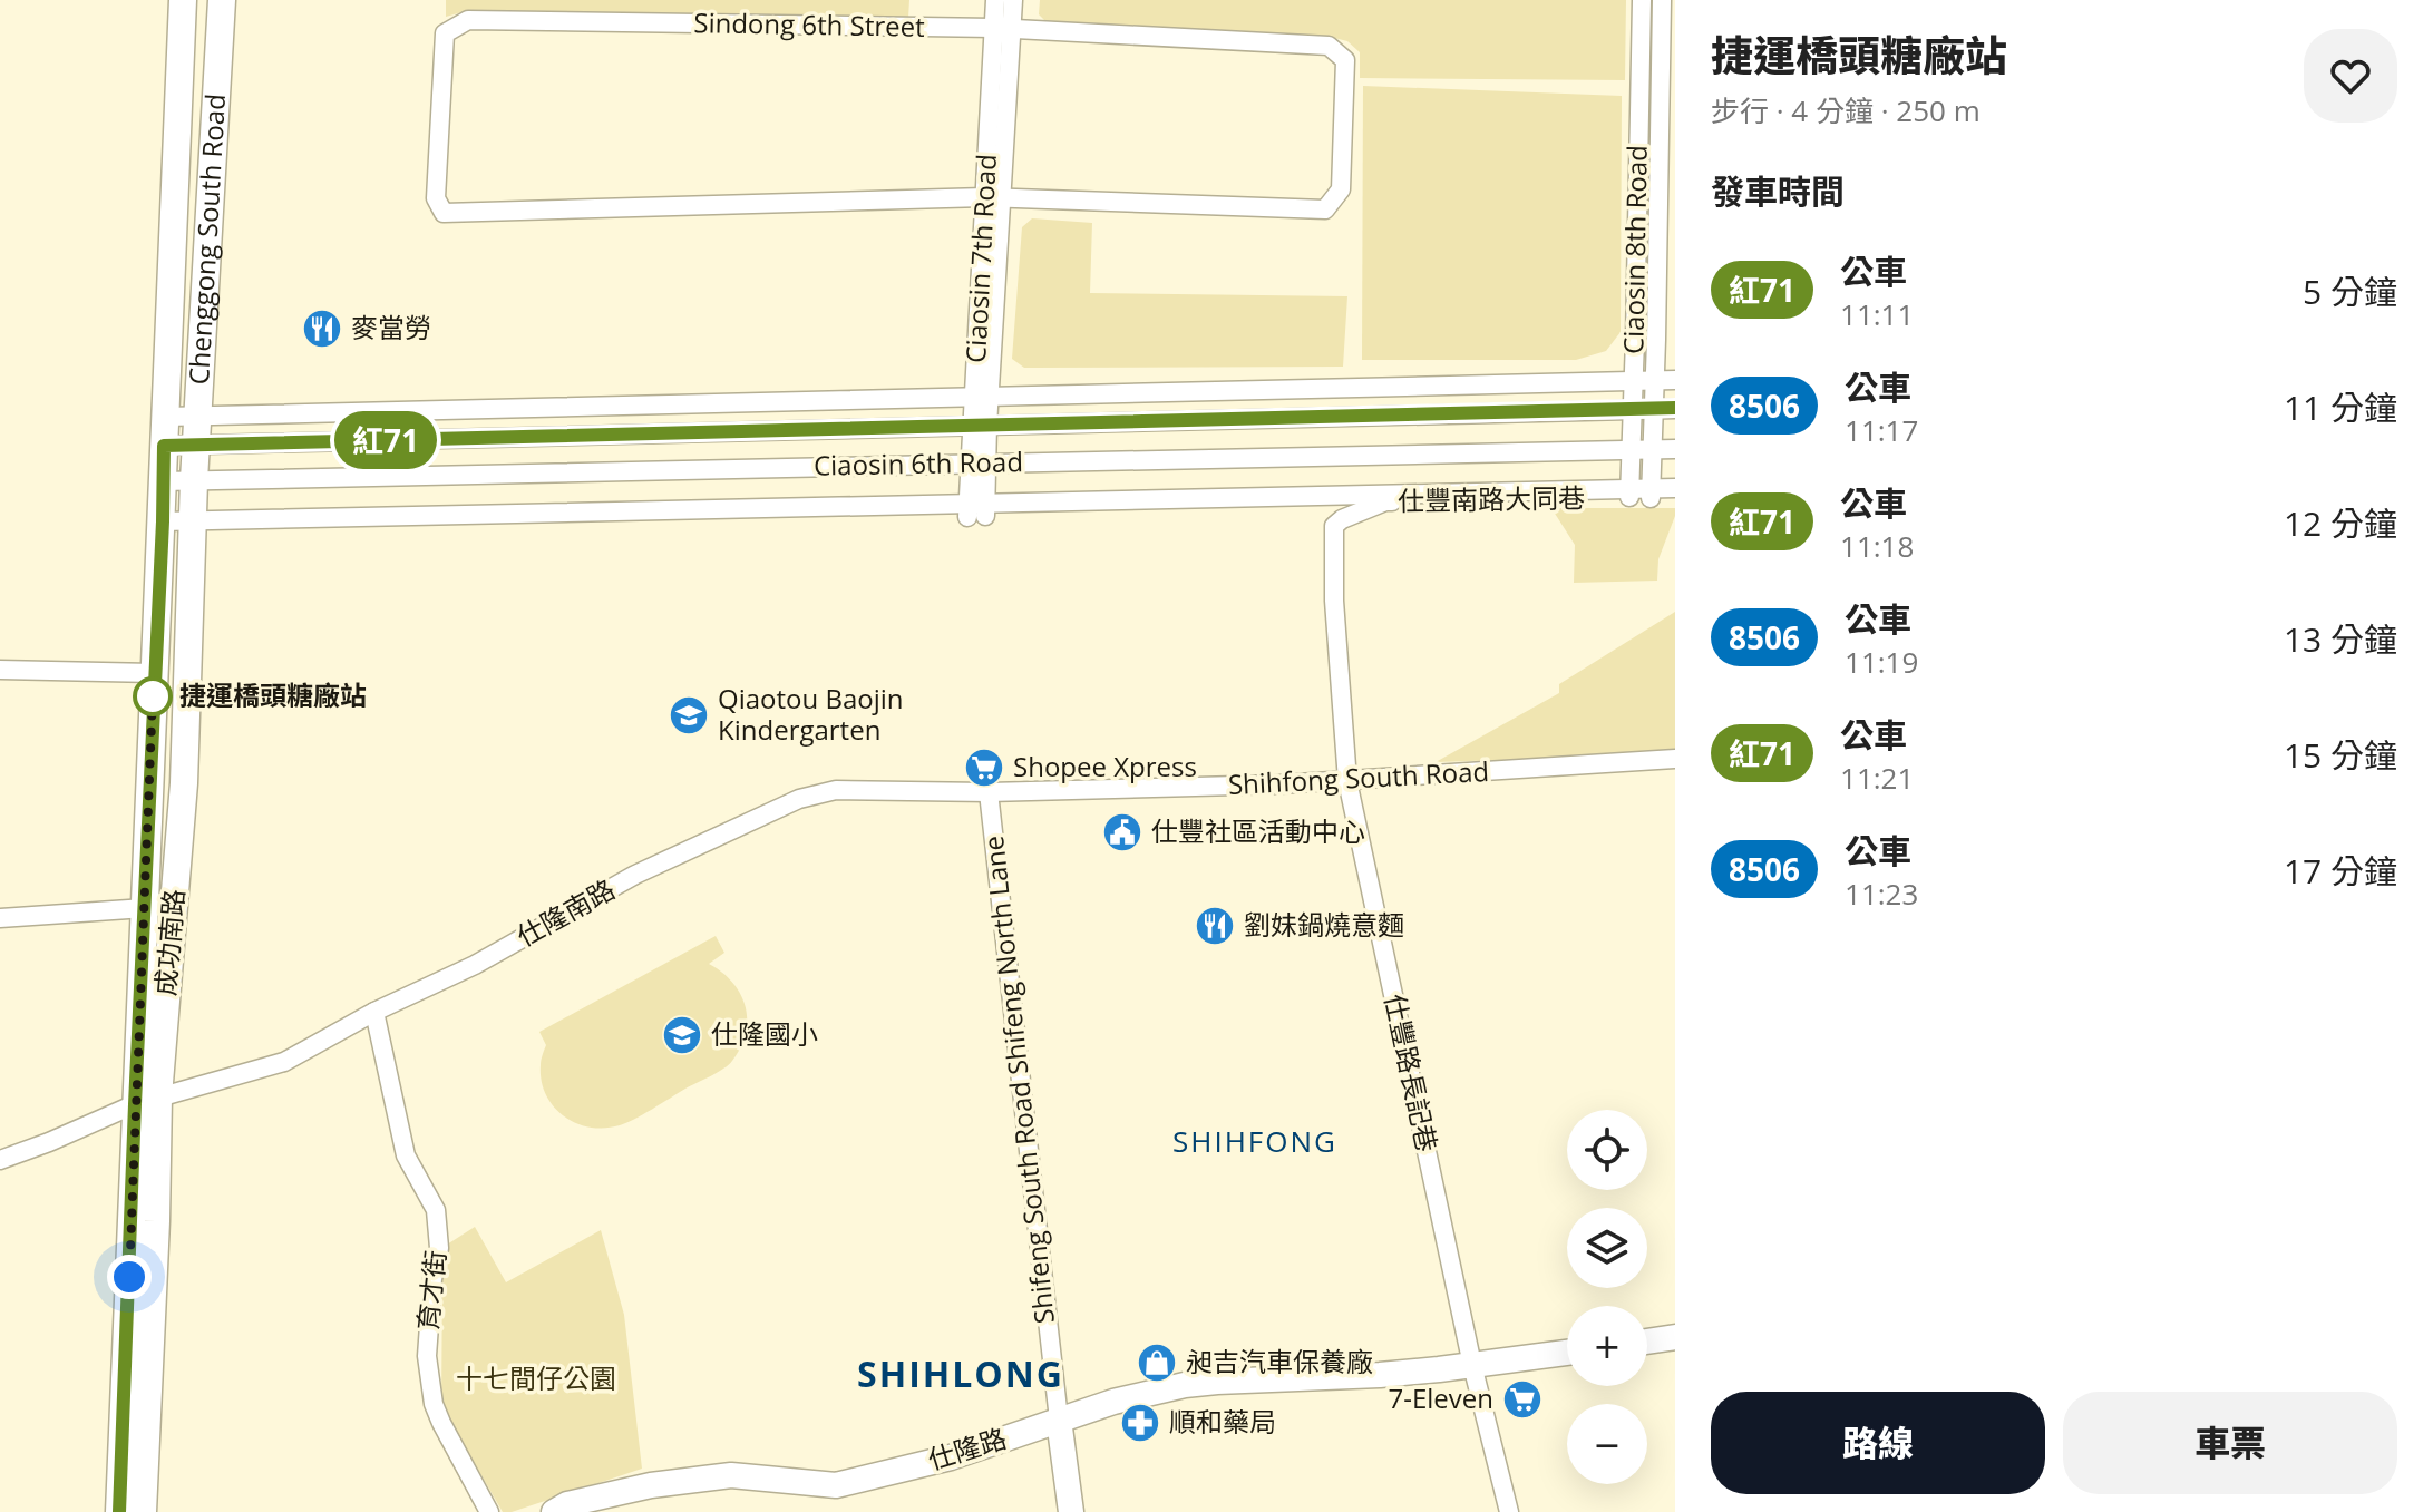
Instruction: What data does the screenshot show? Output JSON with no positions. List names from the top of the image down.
{
  "streets": {
    "main road": ["Chenggong South Road", "成功南路"],
    "street": [
      "Sindong 6th Street",
      "Ciaosin 8th Road",
      "Ciaosin 7th Road",
      "Ciaosin 6th Road",
      "仕豐南路大同巷",
      "Shihfong South Road",
      "仕隆南路",
      "仕豐路長記巷",
      "Shifeng South Road Shifeng North Lane",
      "育才街"
    ]
  },
  "crossings": [
    ["Sindong 6th Street", "Ciaosin 7th Road"],
    ["Chenggong South Road", "Ciaosin 6th Road"],
    ["Chenggong South Road", "成功南路"],
    ["Ciaosin 8th Road", "Ciaosin 6th Road"],
    ["Ciaosin 8th Road", "仕豐南路大同巷"],
    ["Ciaosin 7th Road", "Ciaosin 6th Road"],
    ["Ciaosin 6th Road", "仕豐南路大同巷"],
    ["Ciaosin 6th Road", "成功南路"],
    ["仕豐南路大同巷", "仕豐路長記巷"],
    ["Shihfong South Road", "仕隆南路"],
    ["Shihfong South Road", "仕豐路長記巷"],
    ["Shihfong South Road", "Shifeng South Road Shifeng North Lane"],
    ["仕隆南路", "成功南路"],
    ["仕隆南路", "Shifeng South Road Shifeng North Lane"],
    ["仕隆南路", "育才街"]
  ],
  "districts": ["SHIHFONG", "SHIHLONG"],
  "parks": ["十七間仔公園"],
  "places": {
    "restaurant": ["麥當勞", "劉妹鍋燒意麵"],
    "other": ["捷運橋頭糖廠站"],
    "school or university": ["Qiaotou Baojin Kindergarten", "仕隆國小"],
    "supermarket": ["Shopee Xpress", "7-Eleven"],
    "public building": ["仕豐社區活動中心"],
    "shop": ["昶吉汽車保養廠"],
    "pharmacy": ["順和藥局"]
  },
  "lines": ["bus line 紅71"],
  "page": {
    "on_map": "紅71",
    "heading": [
      ["捷運橋頭糖廠站", "步行 · 4 分鐘 · 250 m"],
      "發車時間"
    ],
    "list": [
      {
        "mark": "紅71",
        "name": "公車",
        "note": "11:11",
        "value": "5 分鐘"
      },
      {
        "mark": "8506",
        "name": "公車",
        "note": "11:17",
        "value": "11 分鐘"
      },
      {
        "mark": "紅71",
        "name": "公車",
        "note": "11:18",
        "value": "12 分鐘"
      },
      {
        "mark": "8506",
        "name": "公車",
        "note": "11:19",
        "value": "13 分鐘"
      },
      {
        "mark": "紅71",
        "name": "公車",
        "note": "11:21",
        "value": "15 分鐘"
      },
      {
        "mark": "8506",
        "name": "公車",
        "note": "11:23",
        "value": "17 分鐘"
      }
    ],
    "map_buttons": ["+", "−"],
    "buttons": ["路線", "車票"]
  }
}
